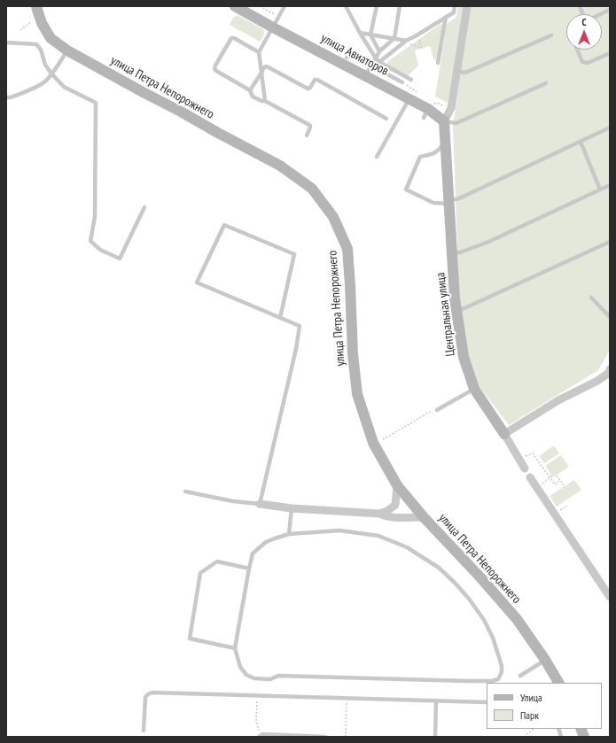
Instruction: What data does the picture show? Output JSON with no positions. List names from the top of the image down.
{
  "streets": {
    "street": ["улица Авиаторов", "улица Петра Непорожнего", "Центральная улица"]
  },
  "legend": ["Улица", "Парк"],
  "north": "top"
}
